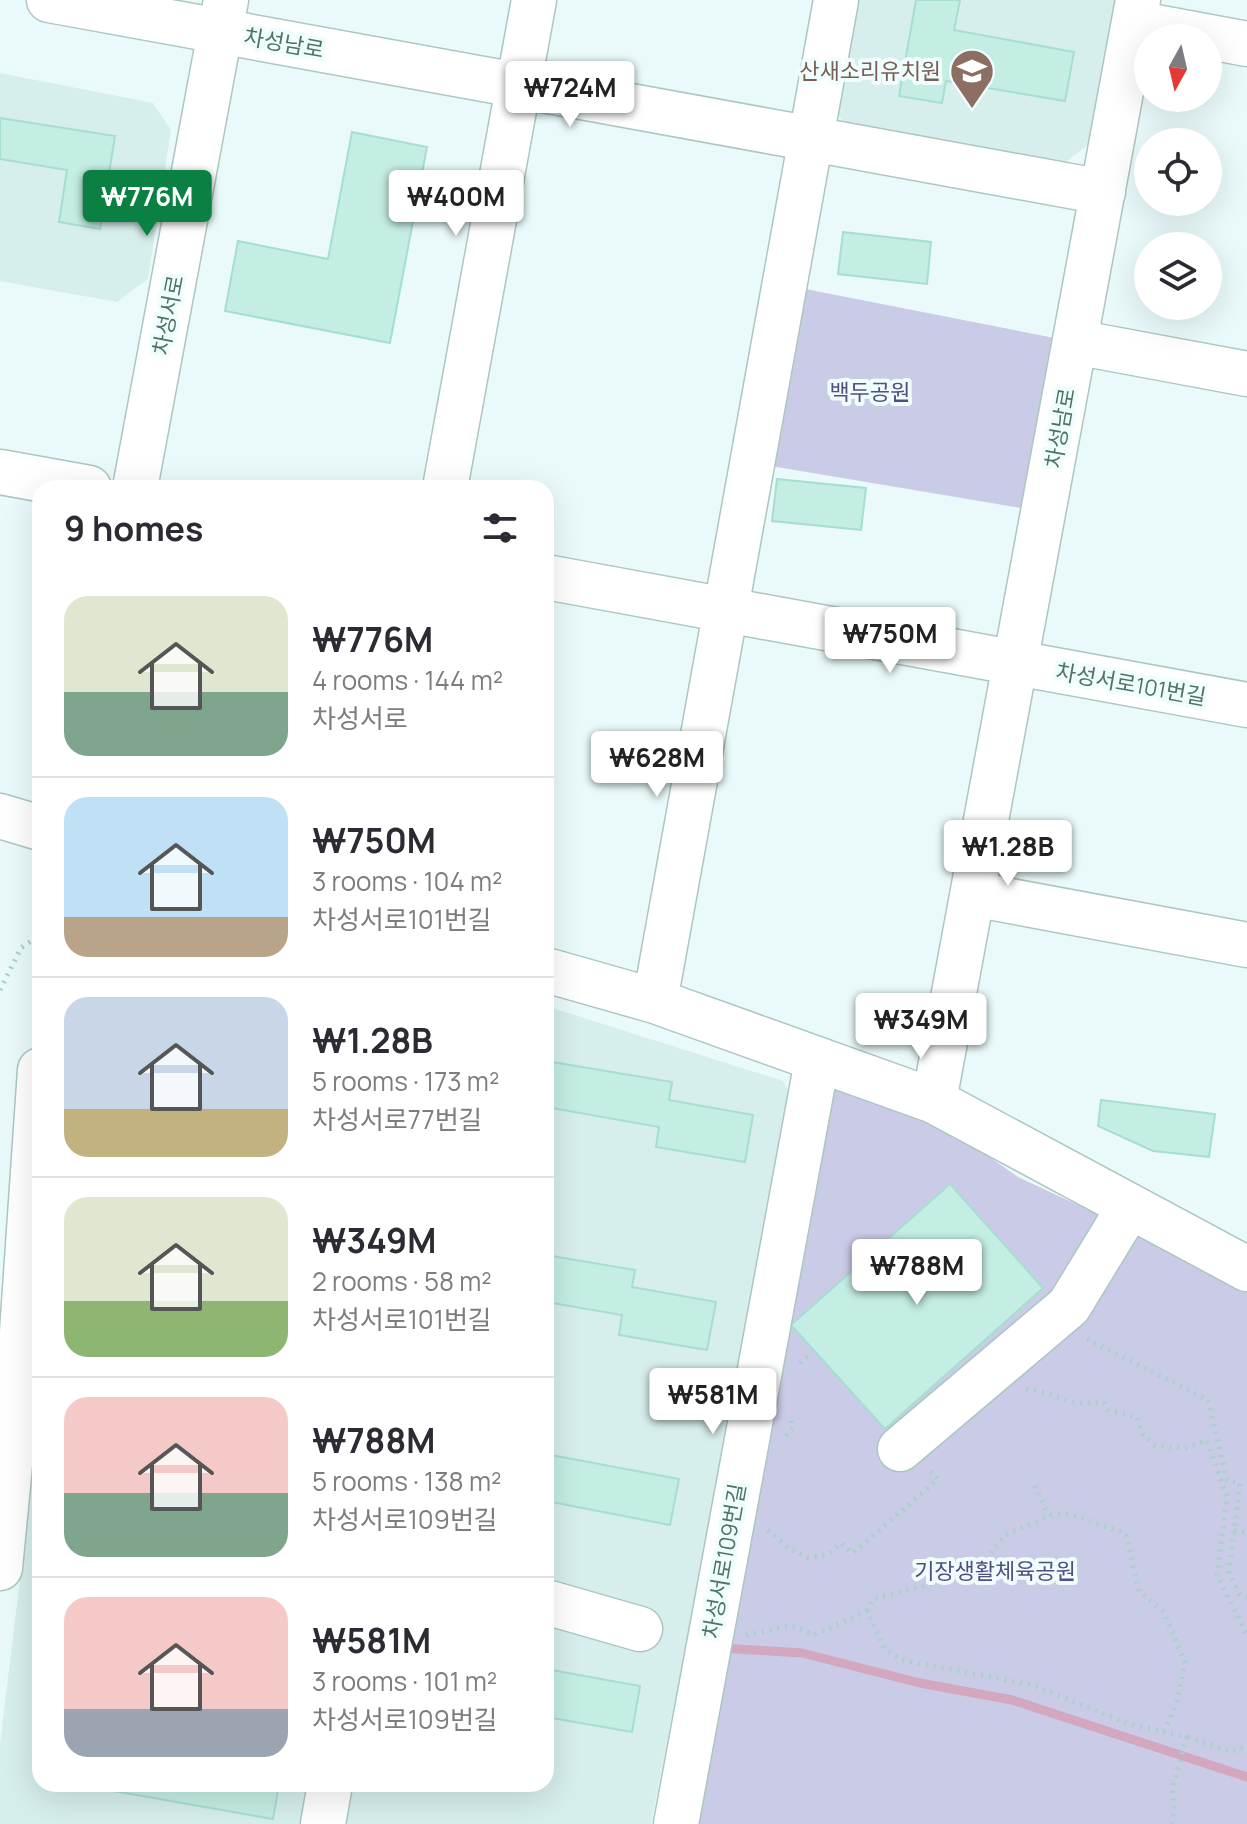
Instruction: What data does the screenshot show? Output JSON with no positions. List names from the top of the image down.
{
  "streets": {
    "street": [
      "차성남로",
      "차성서로",
      "차성서로101번길",
      "차성서로109번길"
    ]
  },
  "crossings": [
    ["차성남로", "차성서로"],
    ["차성남로", "차성서로101번길"]
  ],
  "parks": ["백두공원", "기장생활체육공원"],
  "places": {
    "school or university": ["산새소리유치원"]
  },
  "north": "bottom",
  "page": {
    "price": [
      "₩724M",
      "₩776M",
      "₩400M",
      "₩750M",
      "₩628M",
      "₩1.28B",
      "₩349M",
      "₩788M",
      "₩581M"
    ],
    "heading": "9 homes",
    "list": [
      {
        "name": "₩776M",
        "note": "4 rooms · 144 m² · 차성서로"
      },
      {
        "name": "₩750M",
        "note": "3 rooms · 104 m² · 차성서로101번길"
      },
      {
        "name": "₩1.28B",
        "note": "5 rooms · 173 m² · 차성서로77번길"
      },
      {
        "name": "₩349M",
        "note": "2 rooms · 58 m² · 차성서로101번길"
      },
      {
        "name": "₩788M",
        "note": "5 rooms · 138 m² · 차성서로109번길"
      },
      {
        "name": "₩581M",
        "note": "3 rooms · 101 m² · 차성서로109번길"
      }
    ]
  }
}
